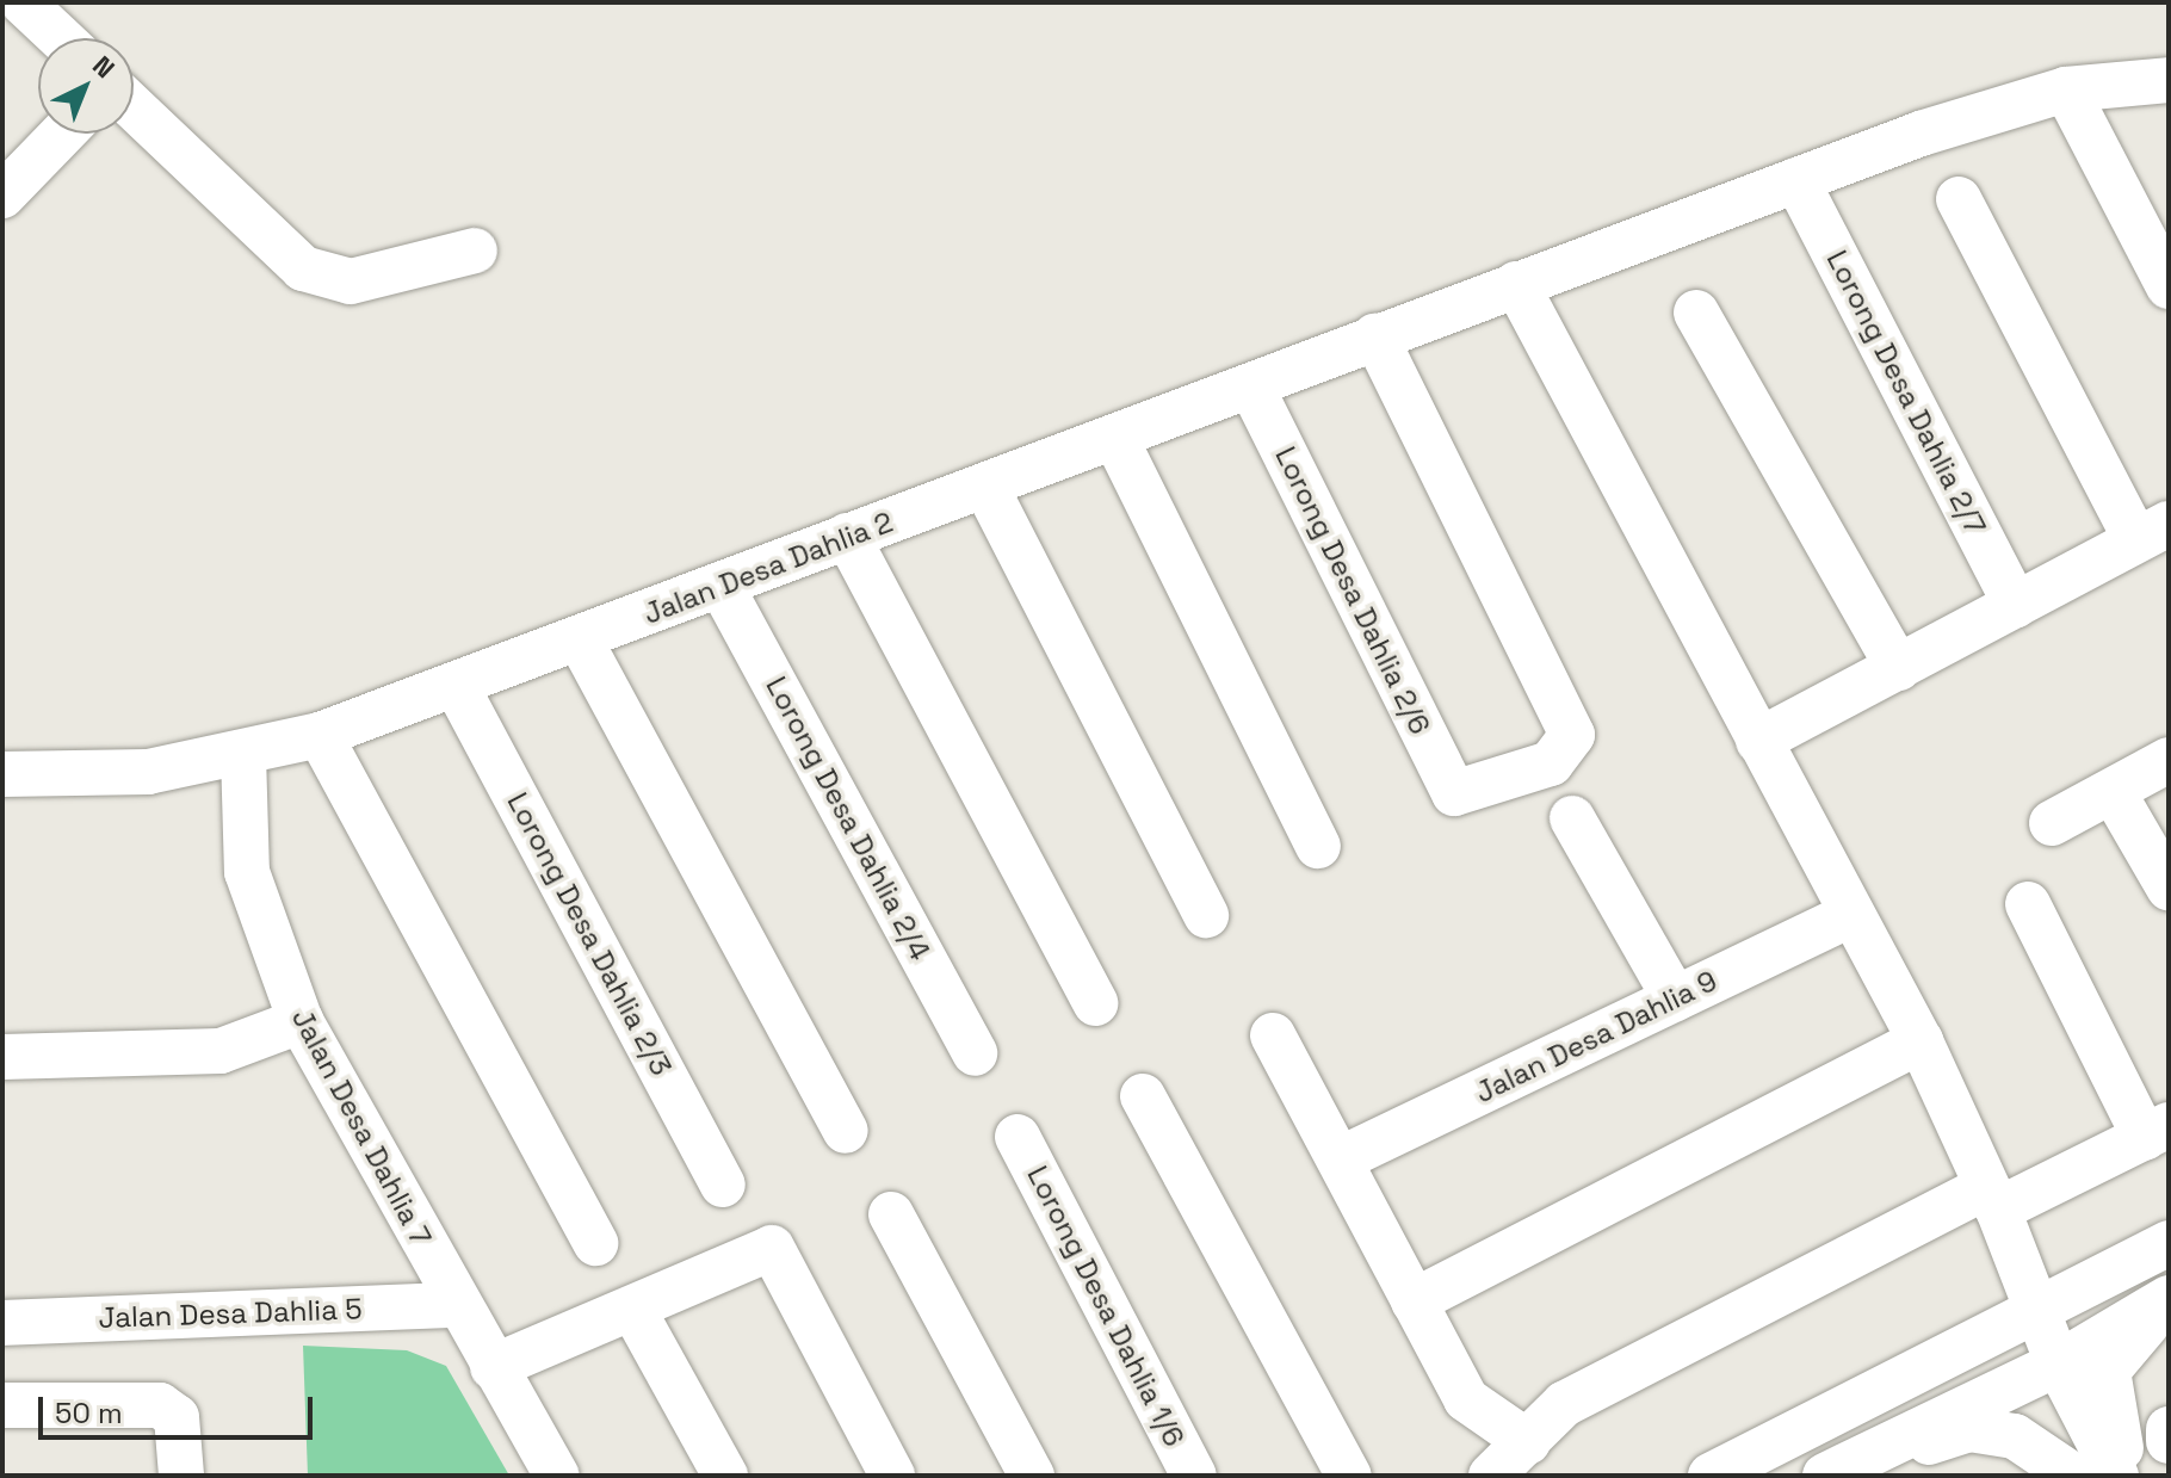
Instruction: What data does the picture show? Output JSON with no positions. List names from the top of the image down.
{
  "streets": {
    "street": [
      "Lorong Desa Dahlia 2/7",
      "Jalan Desa Dahlia 2",
      "Lorong Desa Dahlia 2/6",
      "Lorong Desa Dahlia 2/4",
      "Lorong Desa Dahlia 2/3",
      "Jalan Desa Dahlia 9",
      "Jalan Desa Dahlia 7",
      "Lorong Desa Dahlia 1/6",
      "Jalan Desa Dahlia 5"
    ]
  },
  "crossings": [
    ["Lorong Desa Dahlia 2/7", "Jalan Desa Dahlia 2"],
    ["Jalan Desa Dahlia 2", "Lorong Desa Dahlia 2/6"],
    ["Jalan Desa Dahlia 2", "Lorong Desa Dahlia 2/4"],
    ["Jalan Desa Dahlia 2", "Lorong Desa Dahlia 2/3"],
    ["Jalan Desa Dahlia 2", "Jalan Desa Dahlia 7"],
    ["Jalan Desa Dahlia 7", "Jalan Desa Dahlia 5"]
  ],
  "scale_bar": "50 m",
  "north": "top right"
}
